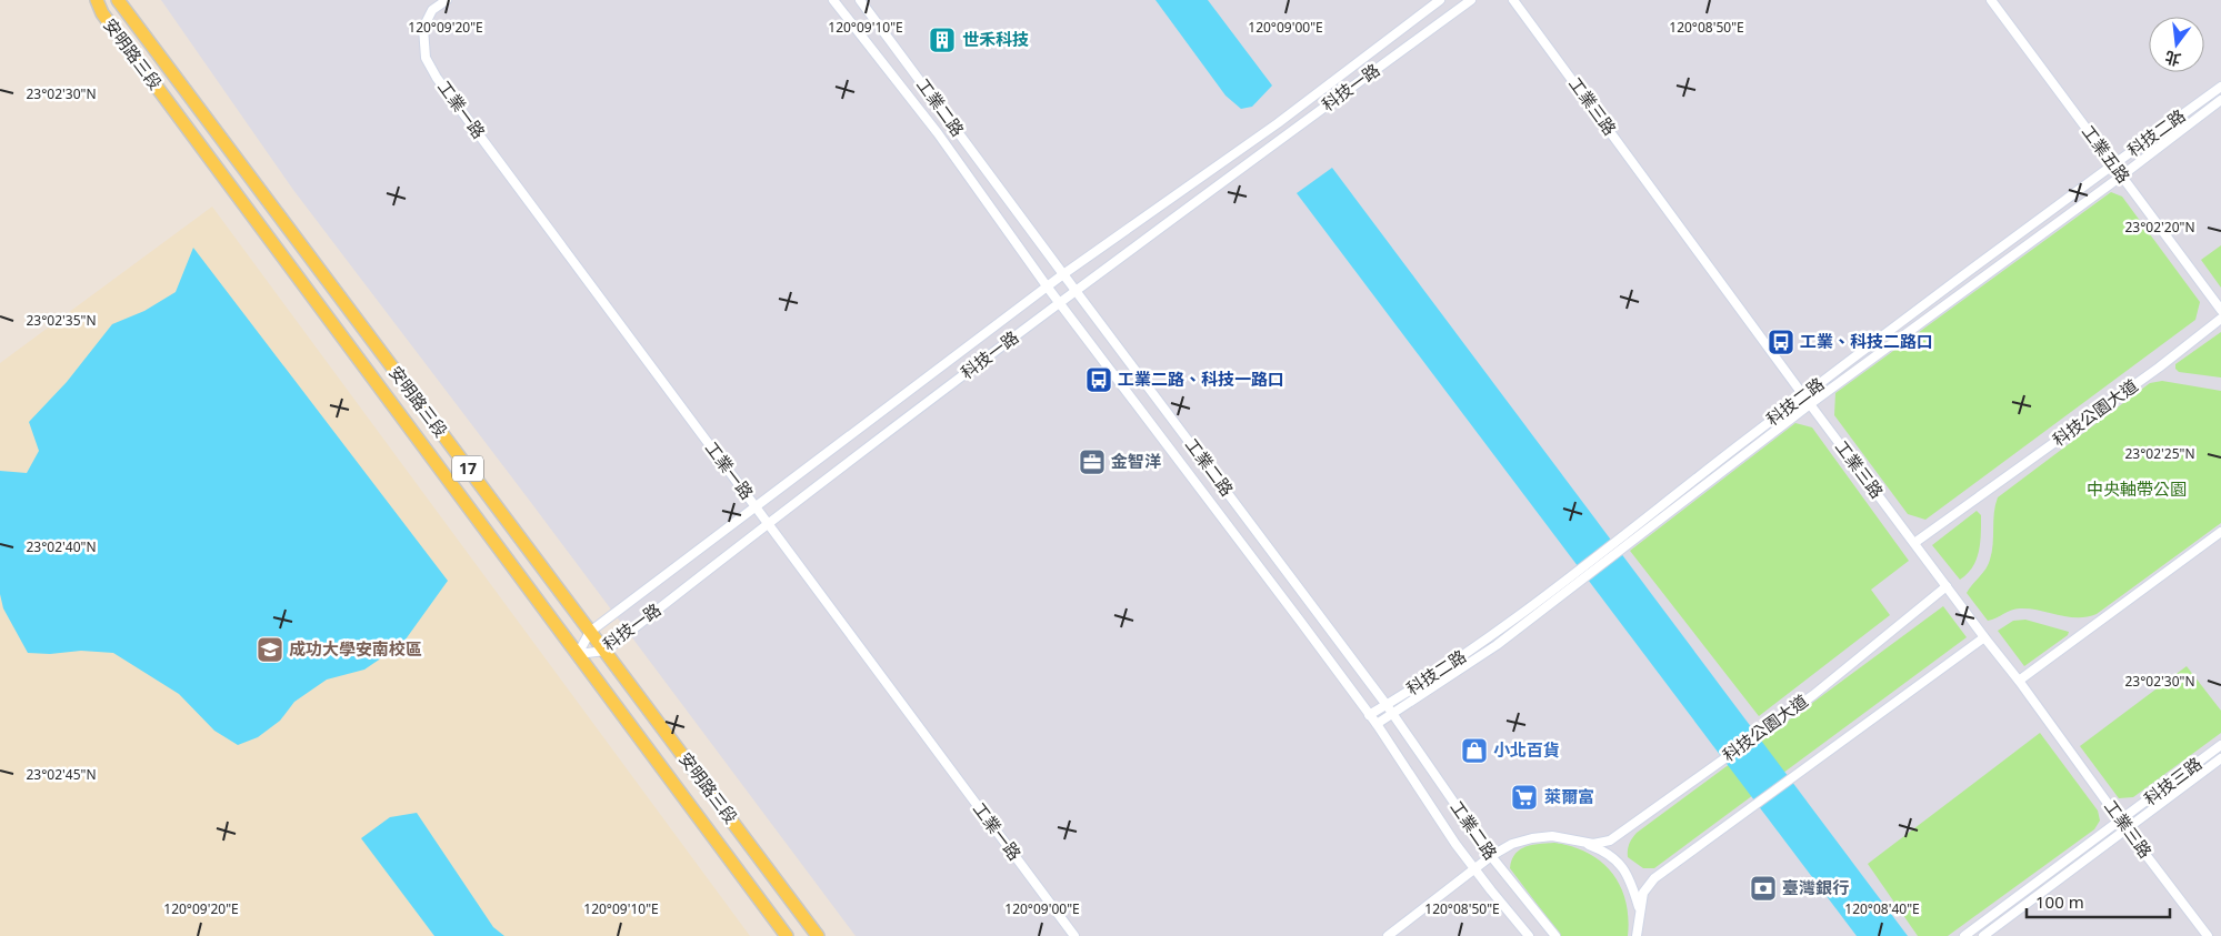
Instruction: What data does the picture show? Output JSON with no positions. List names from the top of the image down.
{
  "streets": {
    "main road": ["安明路三段", "17"],
    "street": [
      "科技一路",
      "工業三路",
      "工業二路",
      "工業一路",
      "科技二路",
      "工業五路",
      "科技公園大道",
      "科技三路"
    ]
  },
  "crossings": [
    ["安明路三段", "科技一路"],
    ["科技一路", "工業二路"],
    ["科技一路", "工業一路"],
    ["工業三路", "科技二路"],
    ["工業三路", "科技公園大道"],
    ["工業三路", "科技三路"],
    ["工業二路", "科技二路"],
    ["工業二路", "科技公園大道"],
    ["科技二路", "工業五路"]
  ],
  "parks": ["中央軸帶公園"],
  "places": {
    "building": ["世禾科技"],
    "bus stop": ["工業、科技二路口", "工業二路、科技一路口"],
    "office": ["金智洋"],
    "school or university": ["成功大學安南校區"],
    "shop": ["小北百貨"],
    "supermarket": ["萊爾富"],
    "bank": ["臺灣銀行"]
  },
  "scale_bar": "100 m",
  "north": "bottom",
  "coordinates": [
    "120°09'20\"E",
    "120°09'10\"E",
    "120°09'00\"E",
    "120°08'50\"E",
    "23°02'30\"N",
    "23°02'20\"N",
    "23°02'35\"N",
    "23°02'25\"N",
    "23°02'40\"N",
    "23°02'45\"N",
    "120°08'40\"E"
  ]
}
